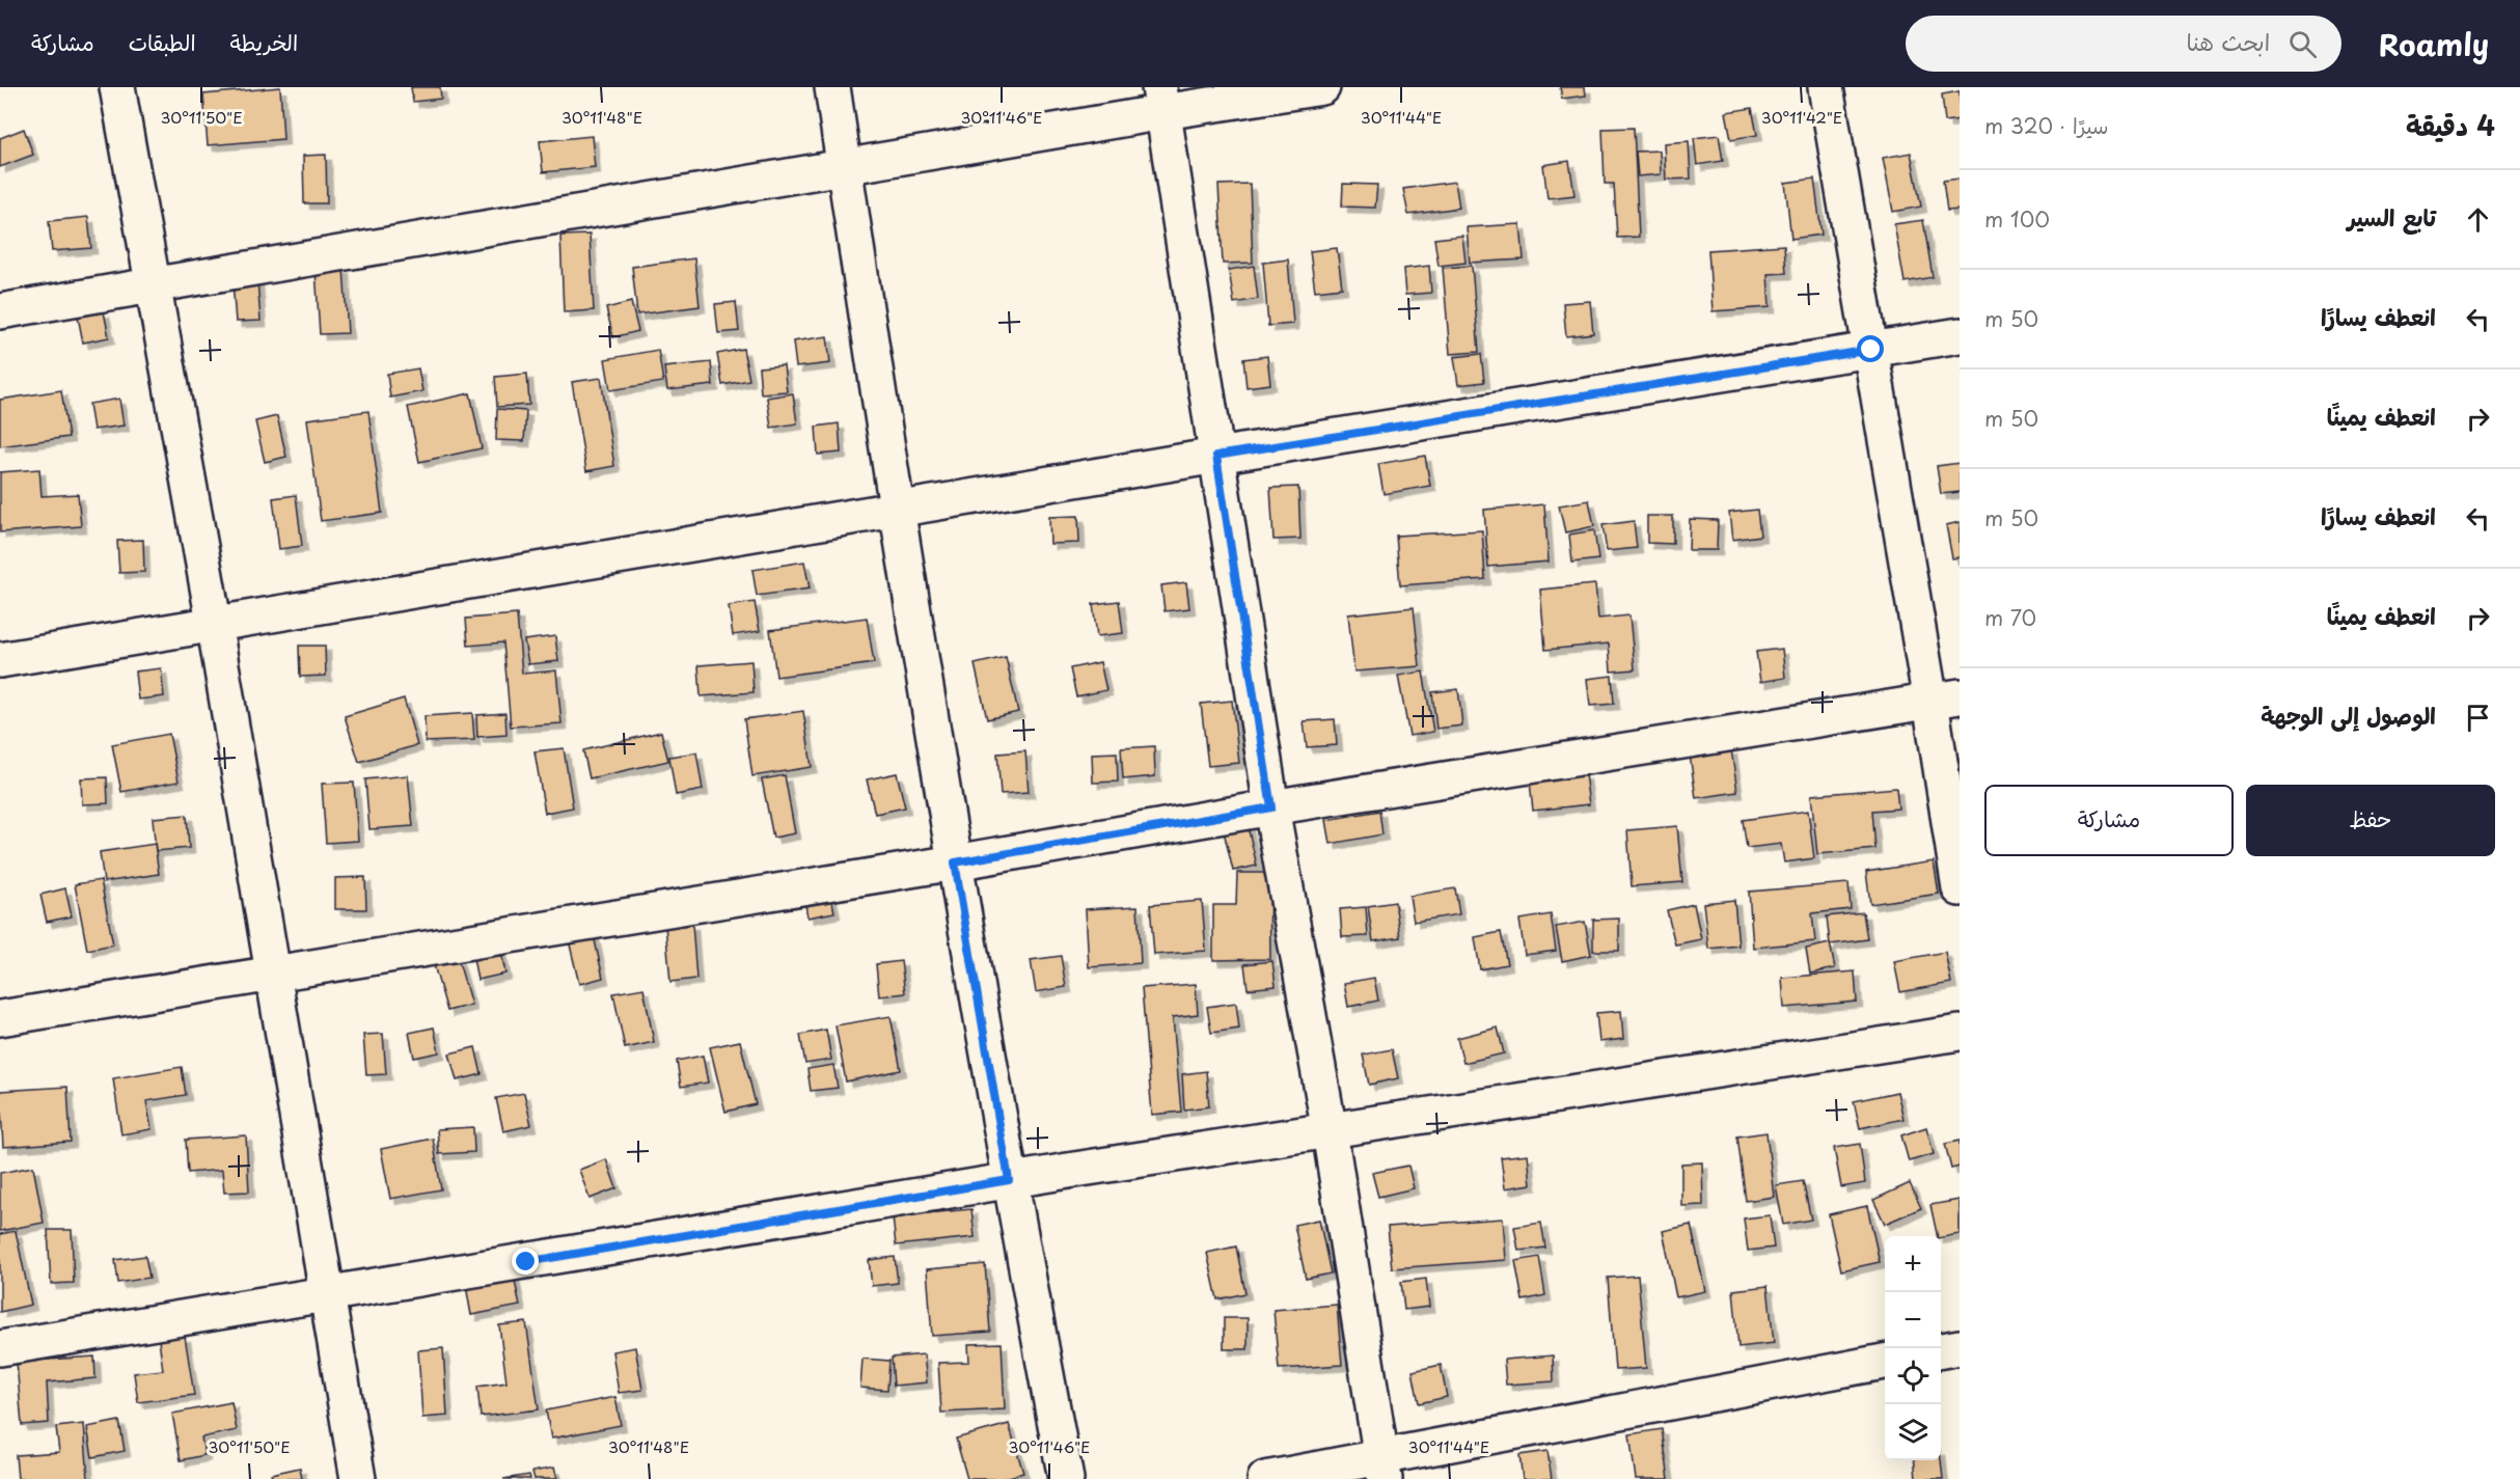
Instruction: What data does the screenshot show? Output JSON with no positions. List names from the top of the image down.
{
  "page": {
    "header": "Roamly",
    "search": "ابحث هنا",
    "nav": ["الخريطة", "الطبقات", "مشاركة"],
    "heading": ["4 دقيقة", "سيرًا · 320 m"],
    "list": [
      ["تابع السير", "100 m"],
      ["انعطف يسارًا", "50 m"],
      ["انعطف يمينًا", "50 m"],
      ["انعطف يسارًا", "50 m"],
      ["انعطف يمينًا", "70 m"],
      "الوصول إلى الوجهة"
    ],
    "buttons": ["حفظ", "مشاركة"],
    "map_buttons": ["+", "−"]
  },
  "coordinates": [
    "30°11'50\"E",
    "30°11'48\"E",
    "30°11'46\"E",
    "30°11'44\"E",
    "30°11'42\"E"
  ]
}
